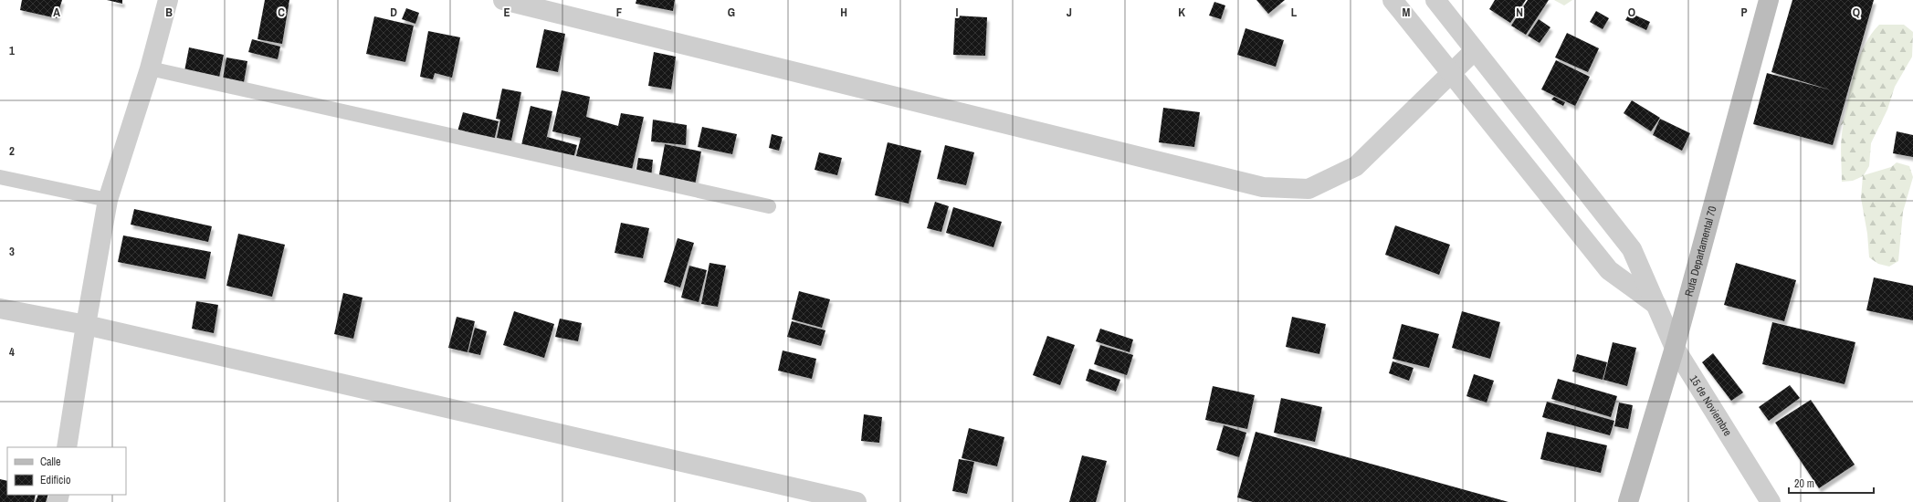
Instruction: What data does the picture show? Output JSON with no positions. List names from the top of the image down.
{
  "streets": {
    "main road": ["Ruta Departamental 70"],
    "street": ["15 de Noviembre"]
  },
  "crossings": [
    ["Ruta Departamental 70", "15 de Noviembre"]
  ],
  "legend": ["Calle", "Edificio"],
  "scale_bar": "20 m",
  "grid": {
    "columns": [
      "A",
      "B",
      "C",
      "D",
      "E",
      "F",
      "G",
      "H",
      "I",
      "J",
      "K",
      "L",
      "M",
      "N",
      "O",
      "P",
      "Q"
    ],
    "rows": [
      "1",
      "2",
      "3",
      "4"
    ]
  }
}
